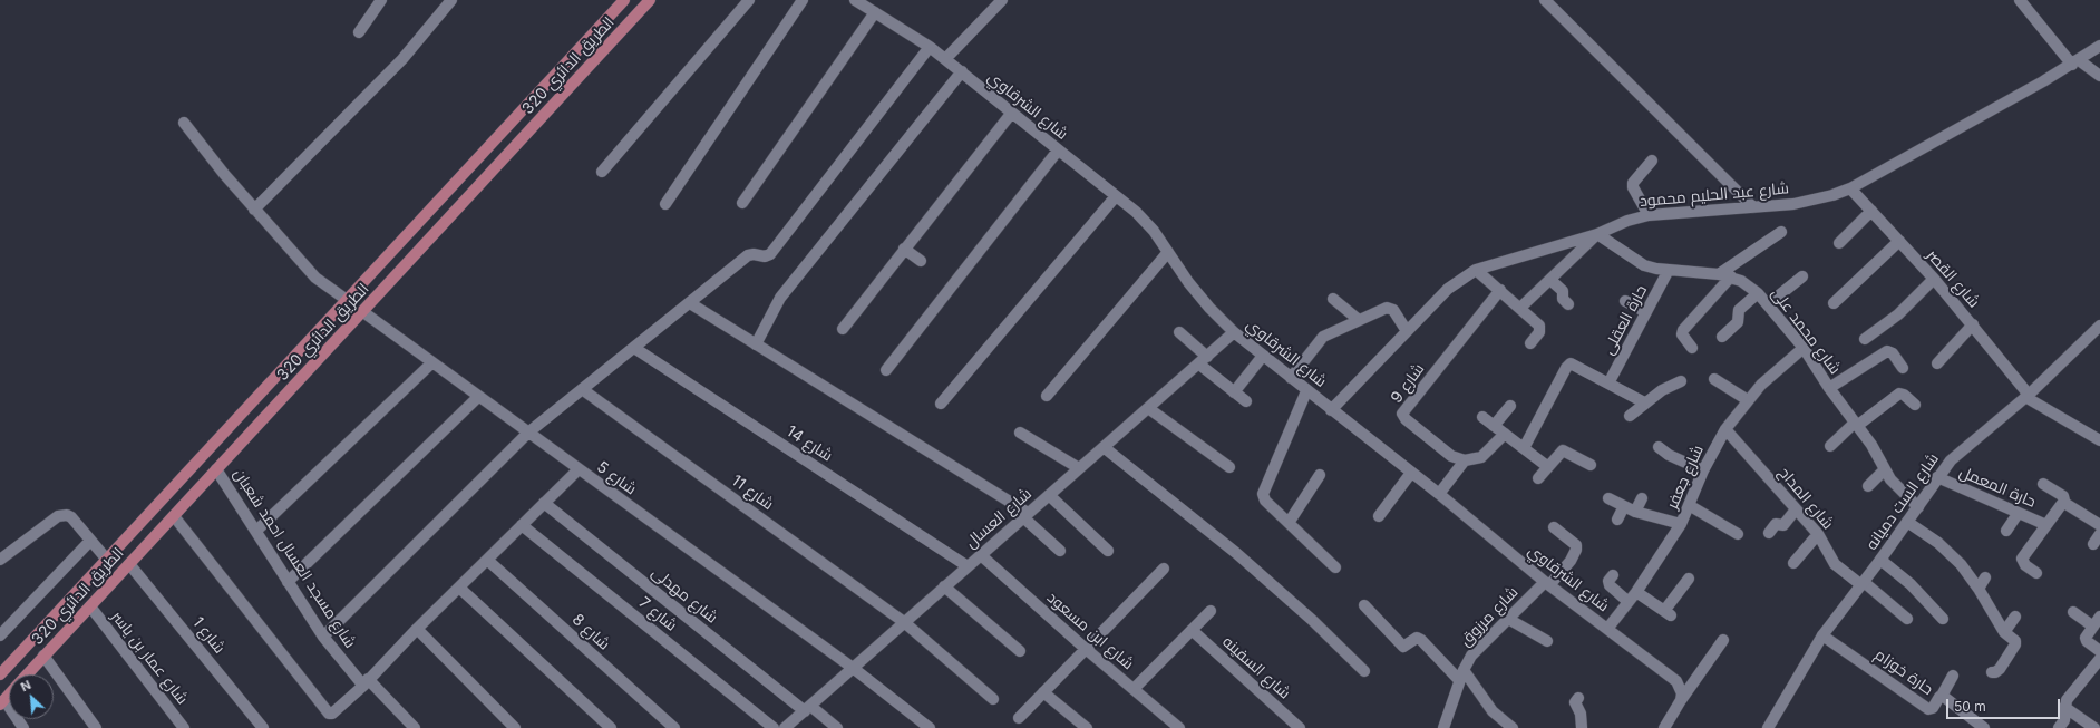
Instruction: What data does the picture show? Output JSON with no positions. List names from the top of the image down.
{
  "streets": {
    "main road": ["الطريق الدائري 320"],
    "street": [
      "شارع الشرقاوي",
      "شارع عبد الحليم محمود",
      "شارع القصر",
      "حارة العقلى",
      "شارع محمد على",
      "شارع 9",
      "شارع 14",
      "شارع جعفر",
      "شارع 5",
      "حارة المعمل",
      "شارع 11",
      "شارع المداح",
      "شارع الست دميانه",
      "شارع العسال",
      "شارع مسجد العسال احمد شعبان",
      "شارع مهدلى",
      "شارع 7",
      "شارع مرزوق",
      "شارع ابن مسعود",
      "شارع 8",
      "شارع 1",
      "شارع عمار بن ياسر",
      "شارع السفينه",
      "حارة خوزام"
    ]
  },
  "crossings": [
    ["الطريق الدائري 320", "شارع 5"],
    ["الطريق الدائري 320", "شارع مسجد العسال احمد شعبان"],
    ["الطريق الدائري 320", "شارع 1"],
    ["الطريق الدائري 320", "شارع عمار بن ياسر"],
    ["شارع الشرقاوي", "شارع عبد الحليم محمود"],
    ["شارع الشرقاوي", "شارع جعفر"],
    ["شارع الشرقاوي", "شارع العسال"],
    ["شارع الشرقاوي", "شارع مرزوق"],
    ["شارع عبد الحليم محمود", "شارع القصر"],
    ["شارع عبد الحليم محمود", "شارع محمد على"],
    ["شارع القصر", "شارع الست دميانه"],
    ["حارة العقلى", "شارع محمد على"],
    ["شارع محمد على", "شارع جعفر"],
    ["شارع محمد على", "شارع الست دميانه"],
    ["شارع 14", "شارع العسال"],
    ["شارع جعفر", "شارع المداح"],
    ["شارع 5", "شارع العسال"],
    ["حارة المعمل", "شارع الست دميانه"],
    ["شارع 11", "شارع العسال"],
    ["شارع المداح", "شارع الست دميانه"],
    ["شارع الست دميانه", "حارة خوزام"],
    ["شارع العسال", "شارع مهدلى"],
    ["شارع العسال", "شارع ابن مسعود"]
  ],
  "scale_bar": "50 m",
  "north": "top left"
}
